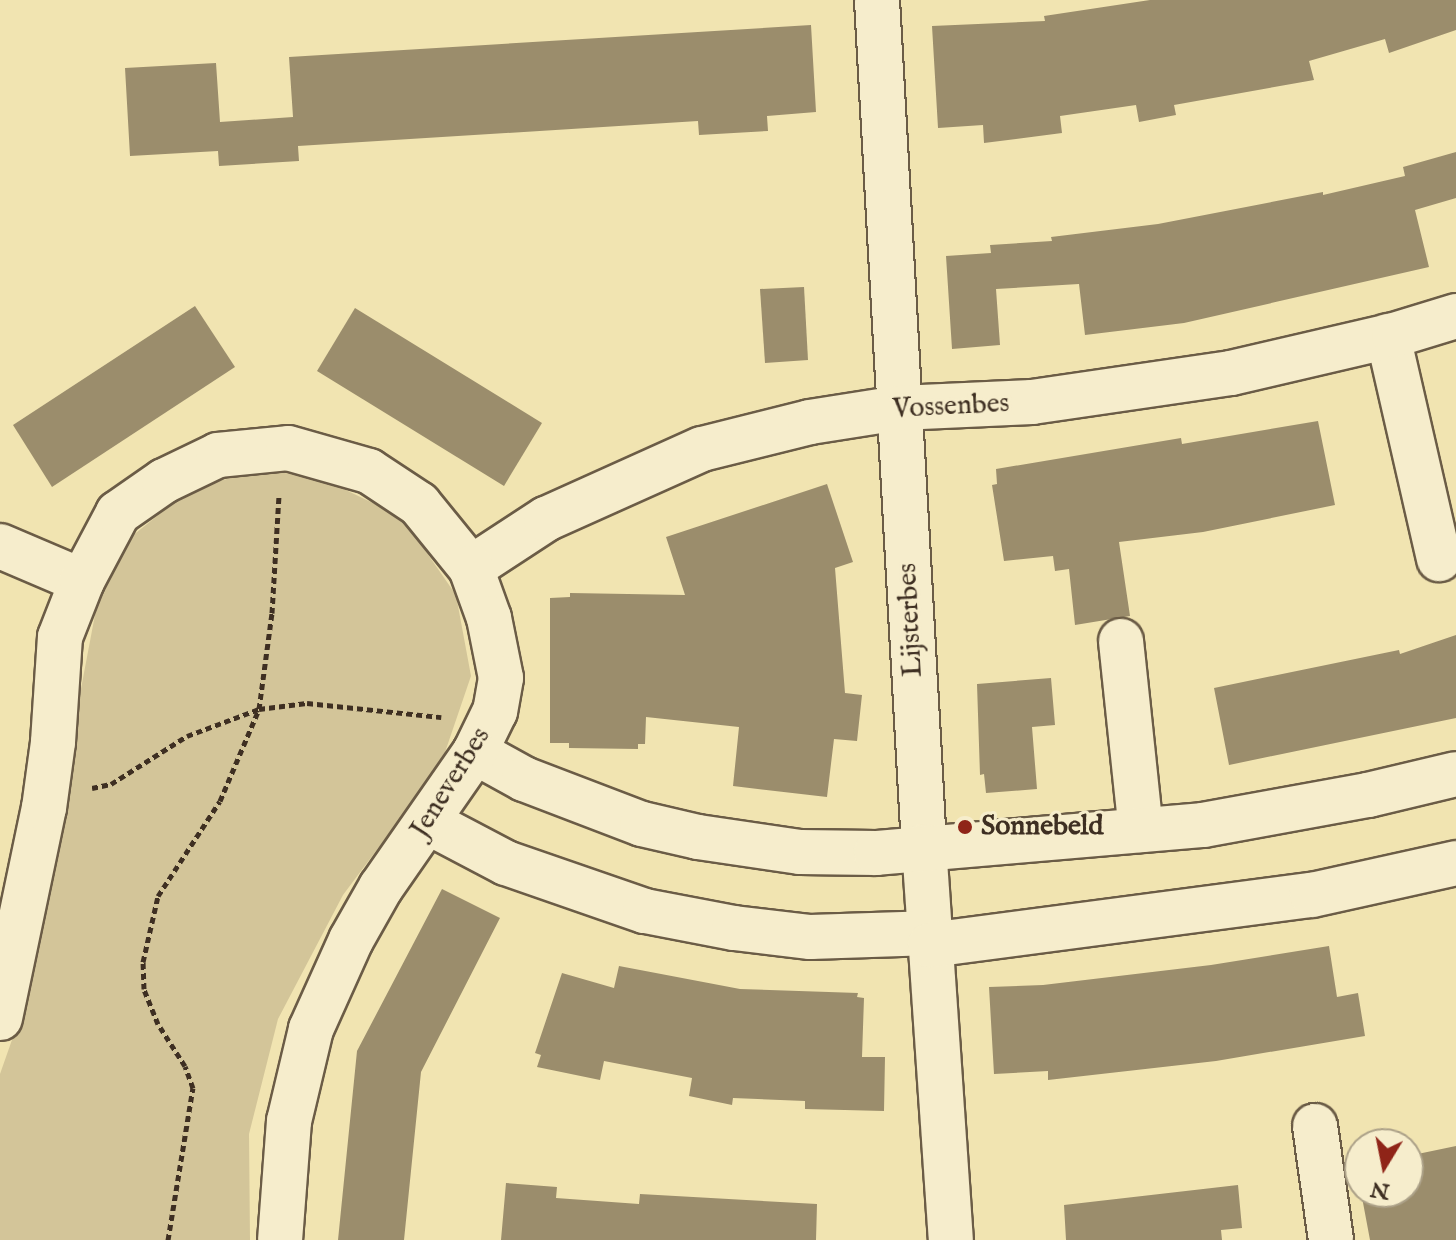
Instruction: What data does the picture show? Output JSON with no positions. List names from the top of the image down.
{
  "streets": {
    "street": ["Vossenbes", "Lijsterbes", "Jeneverbes"]
  },
  "crossings": [
    ["Vossenbes", "Lijsterbes"],
    ["Vossenbes", "Jeneverbes"]
  ],
  "places": ["Sonnebeld"],
  "north": "bottom"
}
